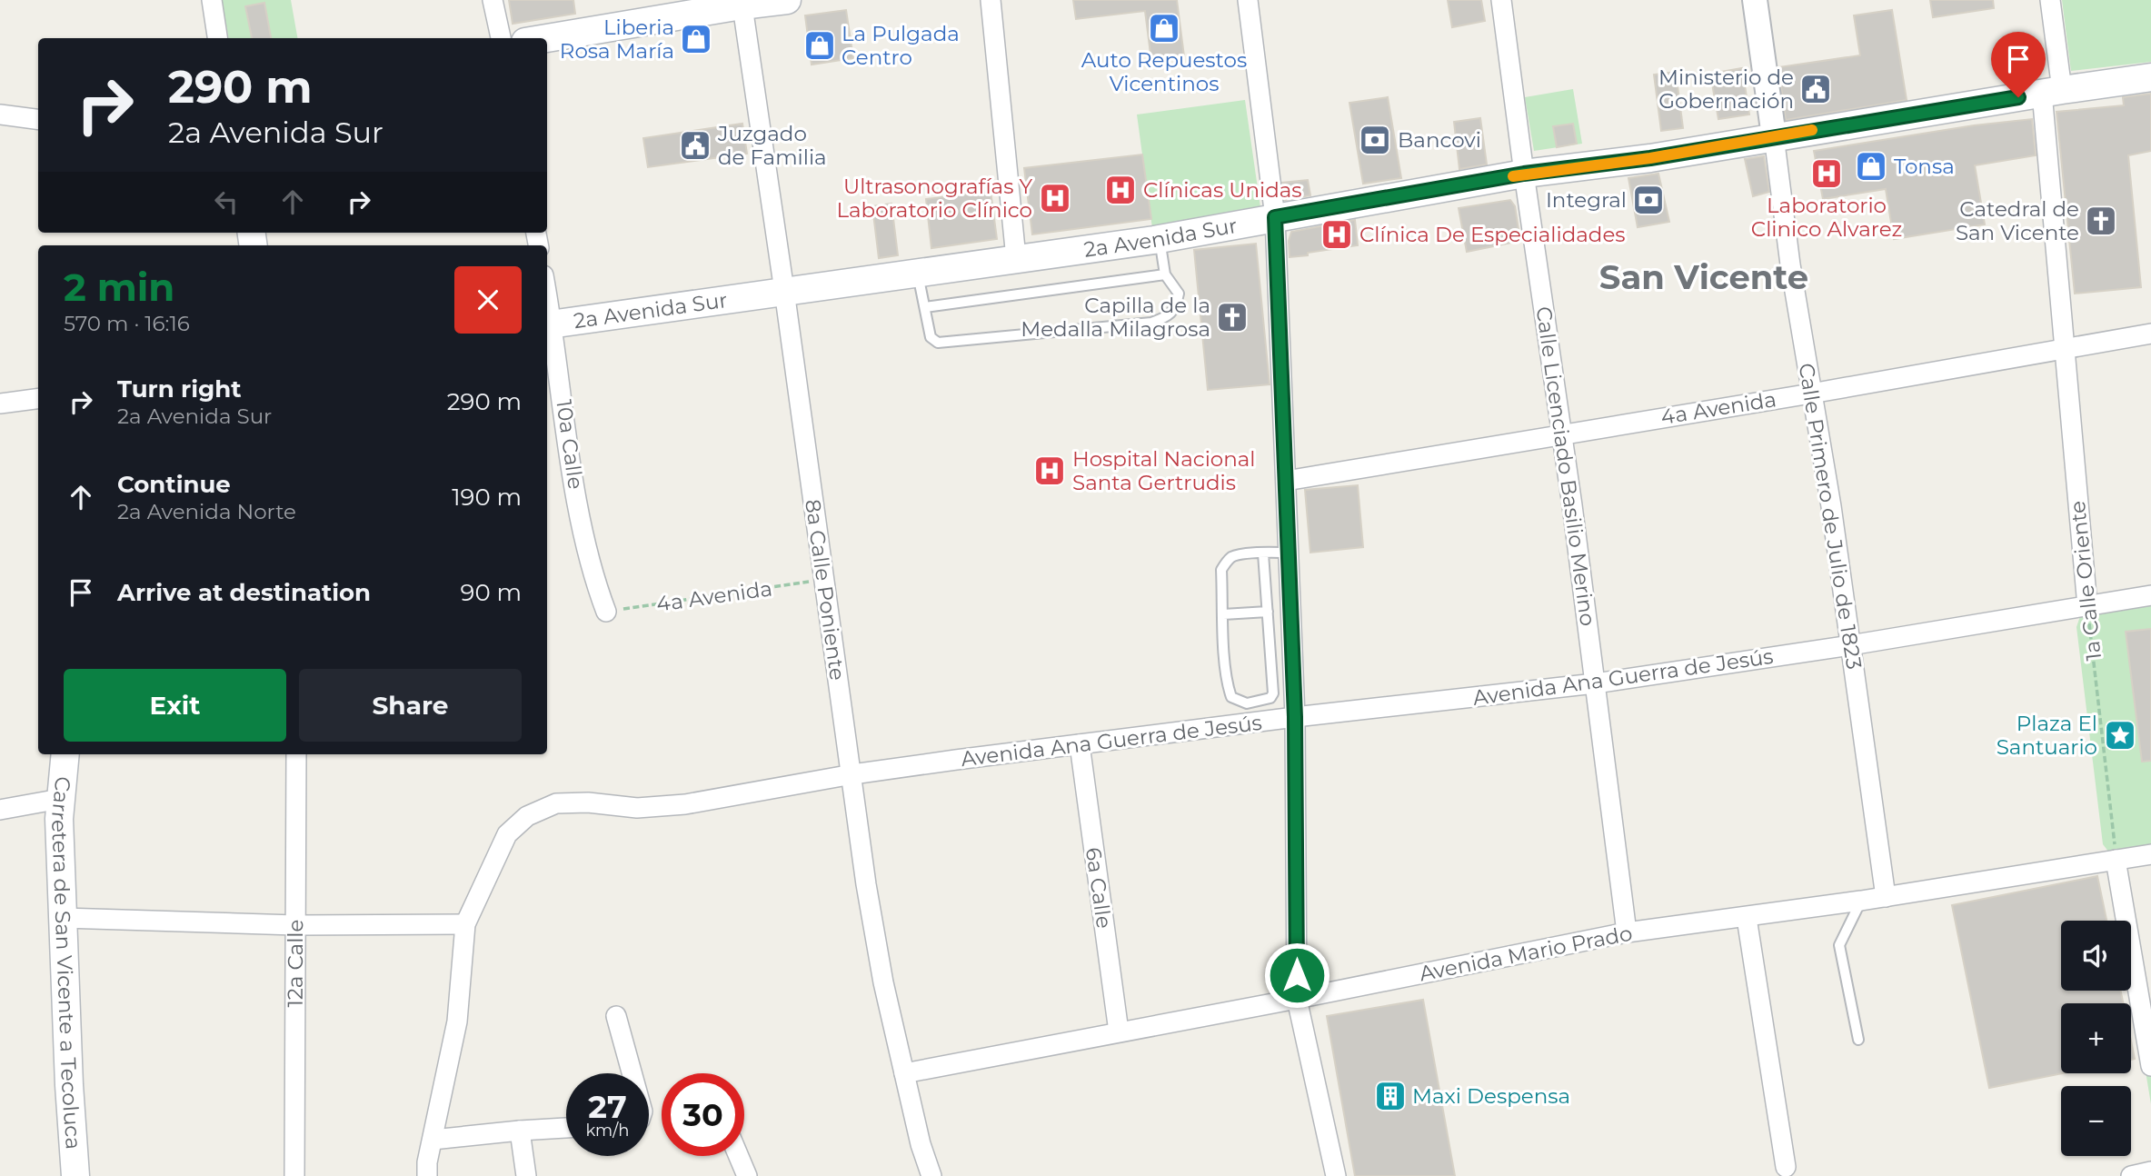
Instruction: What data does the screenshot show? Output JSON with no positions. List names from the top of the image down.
{
  "streets": {
    "main road": ["2a Avenida Sur", "Carretera de San Vicente a Tecoluca"],
    "street": [
      "4a Avenida",
      "10a Calle",
      "Calle Licenciado Basilio Merino",
      "Calle Primero de Julio de 1823",
      "1a Calle Oriente",
      "8a Calle Poniente",
      "Avenida Ana Guerra de Jesús",
      "6a Calle",
      "Avenida Mario Prado",
      "12a Calle"
    ]
  },
  "crossings": [
    ["2a Avenida Sur", "10a Calle"],
    ["2a Avenida Sur", "Calle Licenciado Basilio Merino"],
    ["2a Avenida Sur", "Calle Primero de Julio de 1823"],
    ["2a Avenida Sur", "1a Calle Oriente"],
    ["2a Avenida Sur", "8a Calle Poniente"],
    ["4a Avenida", "10a Calle"],
    ["4a Avenida", "Calle Licenciado Basilio Merino"],
    ["4a Avenida", "Calle Primero de Julio de 1823"],
    ["4a Avenida", "1a Calle Oriente"],
    ["4a Avenida", "8a Calle Poniente"],
    ["Calle Licenciado Basilio Merino", "Avenida Ana Guerra de Jesús"],
    ["Calle Licenciado Basilio Merino", "Avenida Mario Prado"],
    ["Calle Primero de Julio de 1823", "Avenida Ana Guerra de Jesús"],
    ["Calle Primero de Julio de 1823", "Avenida Mario Prado"],
    ["1a Calle Oriente", "Avenida Ana Guerra de Jesús"],
    ["1a Calle Oriente", "Avenida Mario Prado"],
    ["8a Calle Poniente", "Avenida Ana Guerra de Jesús"],
    ["8a Calle Poniente", "Avenida Mario Prado"],
    ["Avenida Ana Guerra de Jesús", "6a Calle"],
    ["6a Calle", "Avenida Mario Prado"]
  ],
  "districts": ["San Vicente"],
  "places": {
    "shop": [
      "Auto Repuestos Vicentinos",
      "Liberia Rosa María",
      "La Pulgada Centro",
      "Tonsa"
    ],
    "public building": ["Ministerio de Gobernación", "Juzgado de Familia"],
    "bank": ["Bancovi", "Integral"],
    "hospital": [
      "Laboratorio Clinico Alvarez",
      "Clínicas Unidas",
      "Ultrasonografías Y Laboratorio Clínico",
      "Clínica De Especialidades",
      "Hospital Nacional Santa Gertrudis"
    ],
    "church": ["Catedral de San Vicente", "Capilla de la Medalla Milagrosa"],
    "place": ["Plaza El Santuario"],
    "building": ["Maxi Despensa"]
  },
  "page": {
    "turn": ["290 m", "2a Avenida Sur"],
    "heading": ["2 min", "570 m · 16:16"],
    "list": [
      {
        "name": "Turn right",
        "note": "2a Avenida Sur",
        "value": "290 m"
      },
      {
        "name": "Continue",
        "note": "2a Avenida Norte",
        "value": "190 m"
      },
      {
        "name": "Arrive at destination",
        "value": "90 m"
      }
    ],
    "buttons": ["Exit", "Share"],
    "map_buttons": ["+", "−"],
    "speed": "27 km/h",
    "limit": "30"
  }
}
